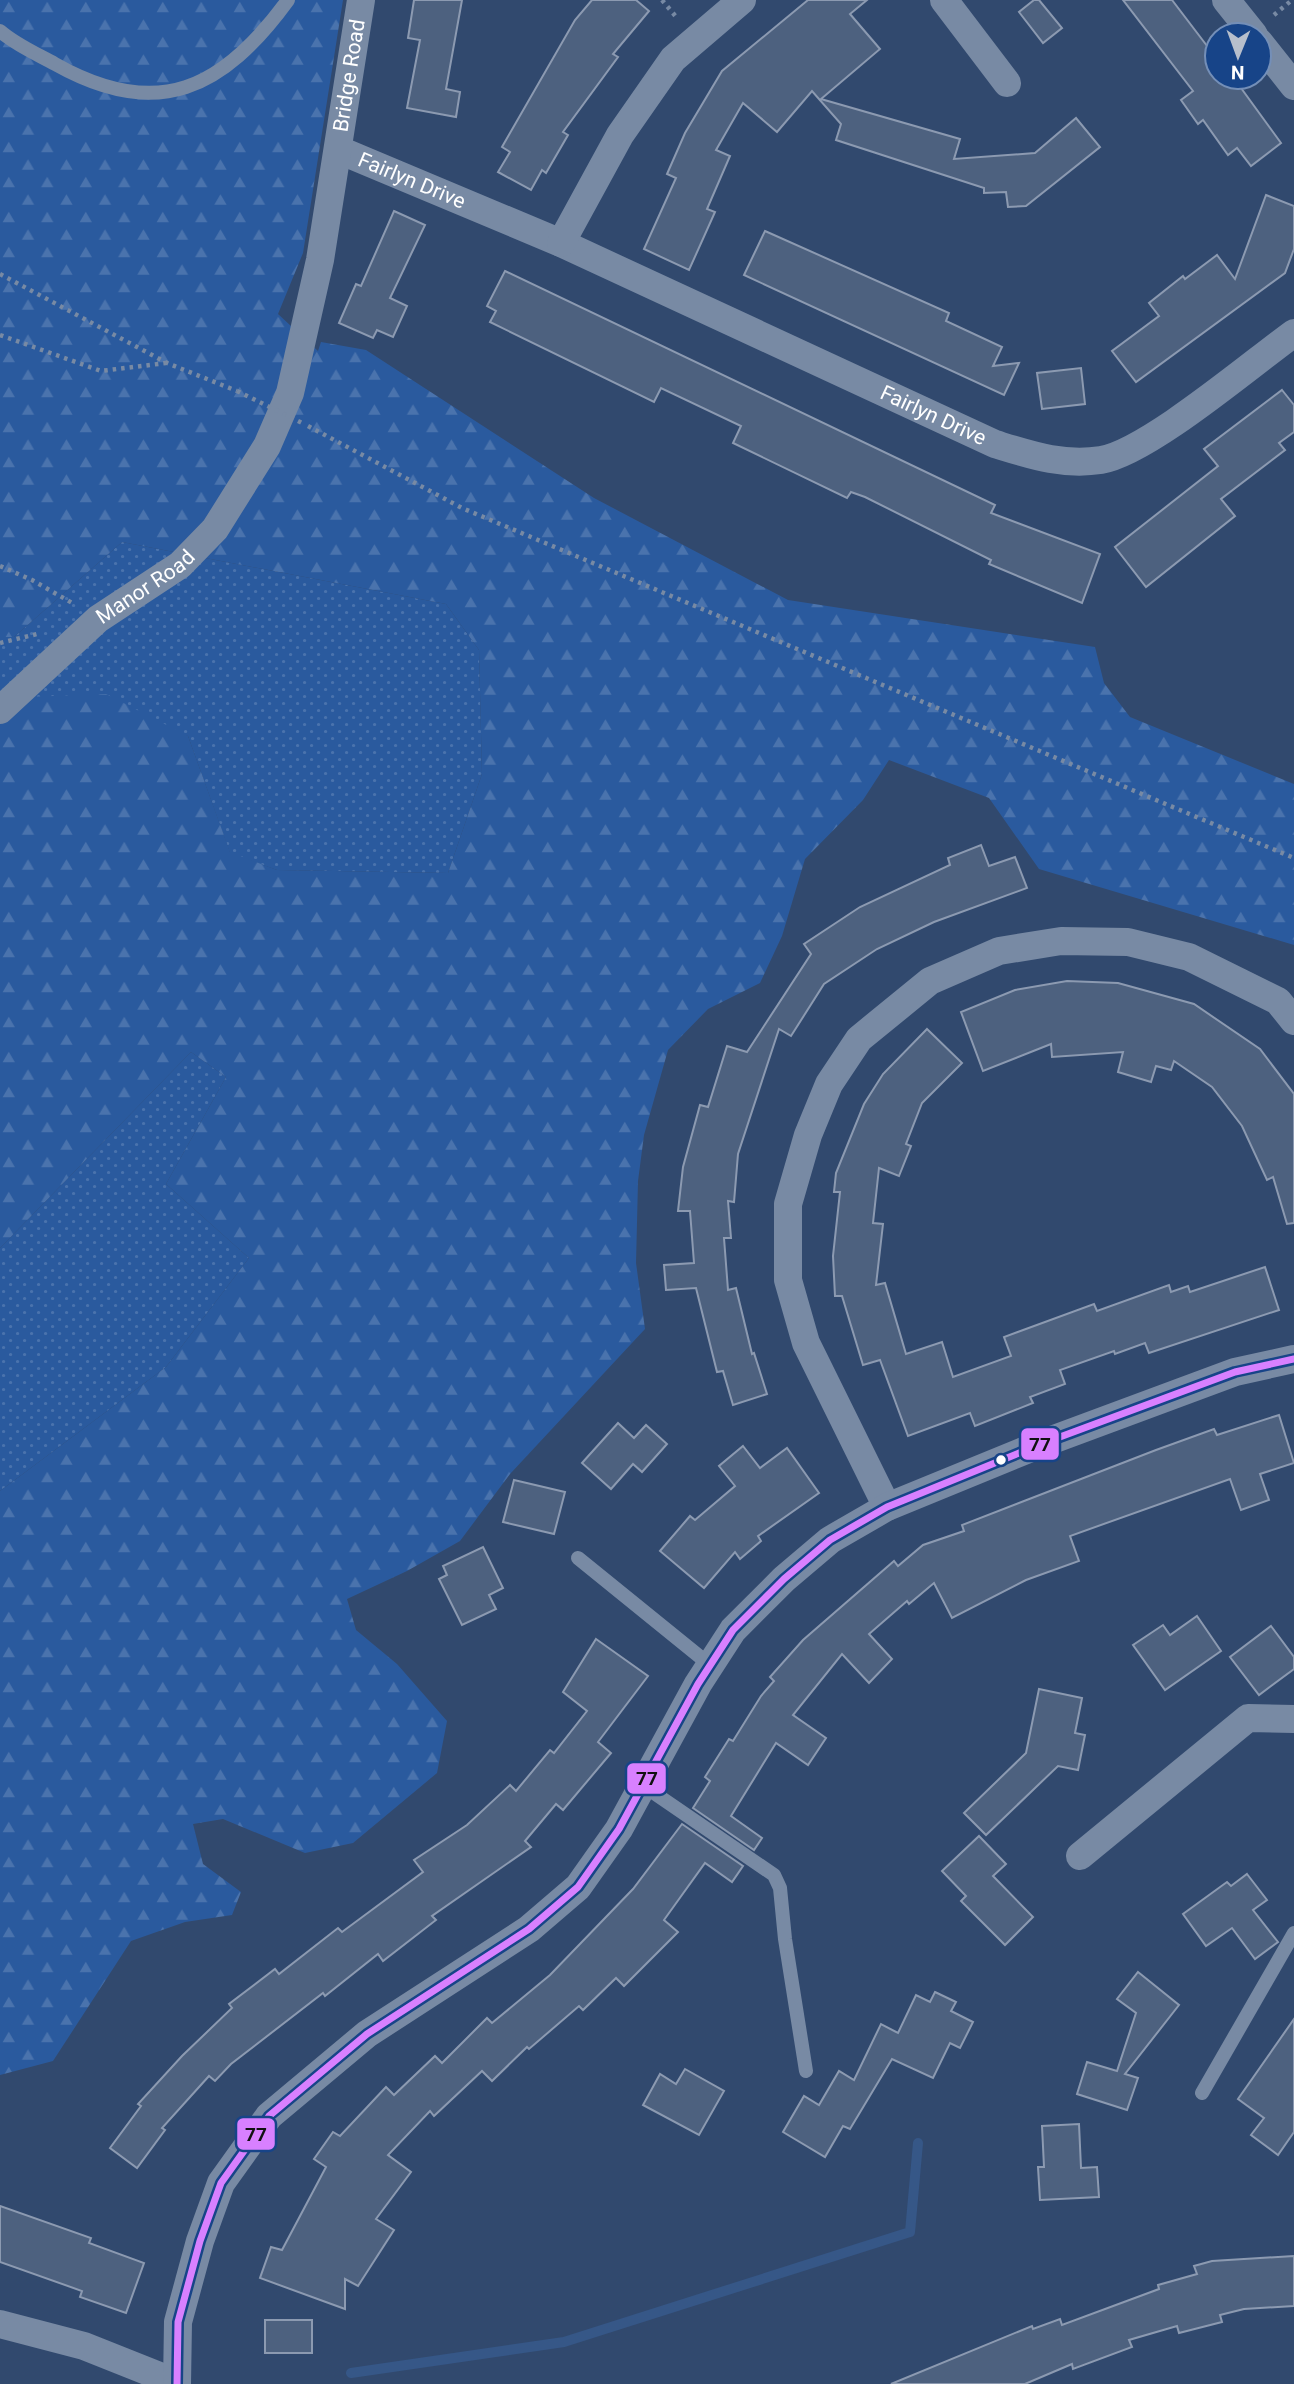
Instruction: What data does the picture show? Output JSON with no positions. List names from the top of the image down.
{
  "streets": {
    "street": ["Bridge Road", "Fairlyn Drive", "Manor Road"]
  },
  "crossings": [
    ["Bridge Road", "Fairlyn Drive"],
    ["Bridge Road", "Manor Road"]
  ],
  "lines": ["transit line 77"],
  "north": "bottom"
}
